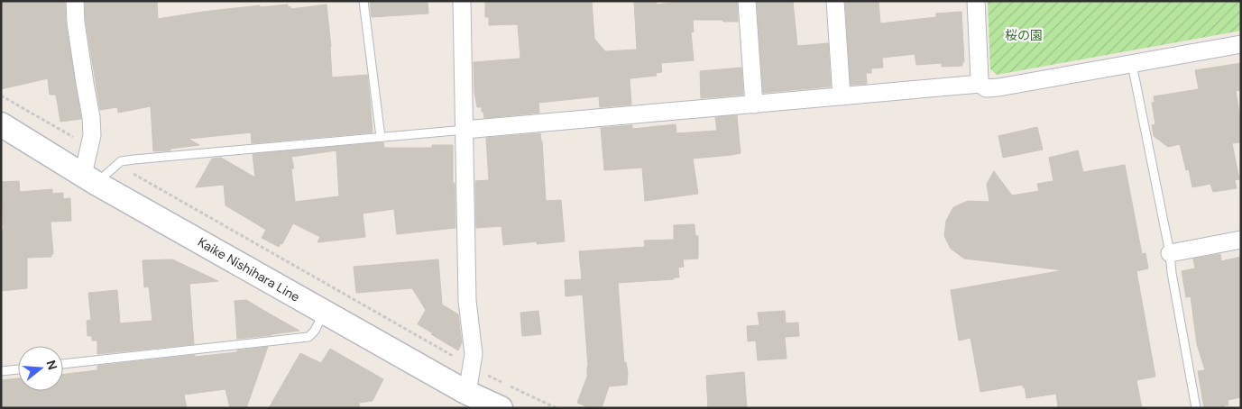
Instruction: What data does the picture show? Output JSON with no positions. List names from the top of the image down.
{
  "streets": {
    "main road": ["Kaike Nishihara Line"]
  },
  "parks": ["桜の園"],
  "north": "right"
}
